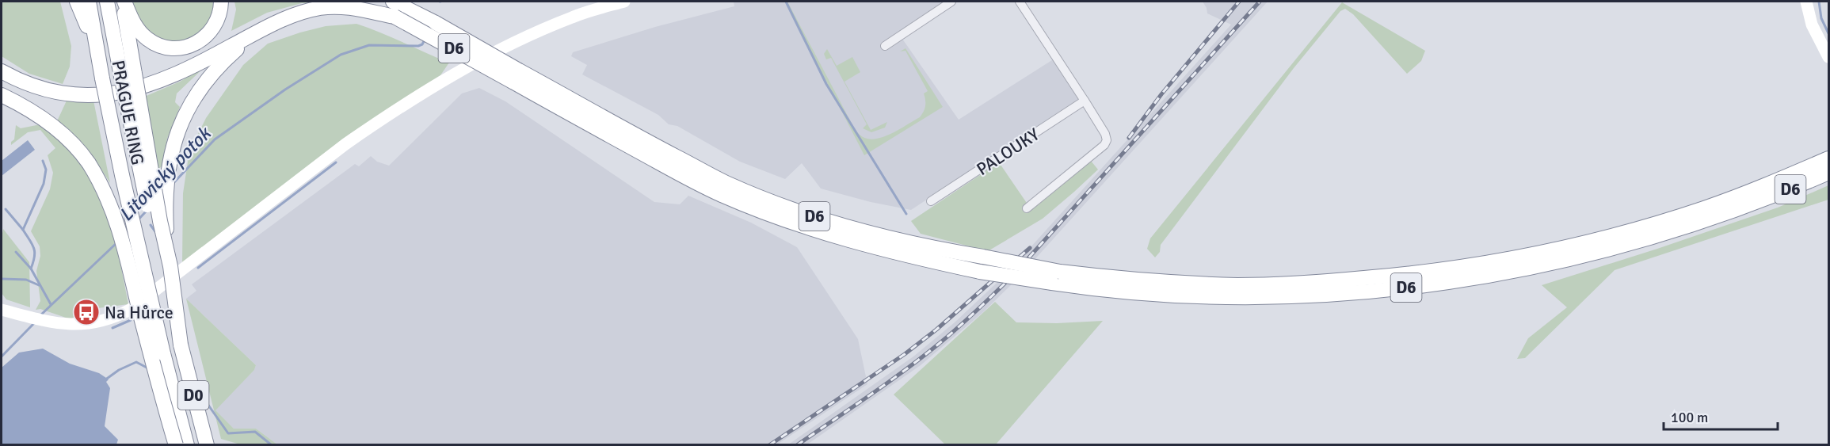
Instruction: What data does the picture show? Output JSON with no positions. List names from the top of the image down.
{
  "streets": {
    "highway": ["D6", "PRAGUE RING", "D0"],
    "street": ["PALOUKY"]
  },
  "water": ["Litovický potok"],
  "places": {
    "bus stop": ["Na Hůrce"]
  },
  "scale_bar": "100 m"
}
